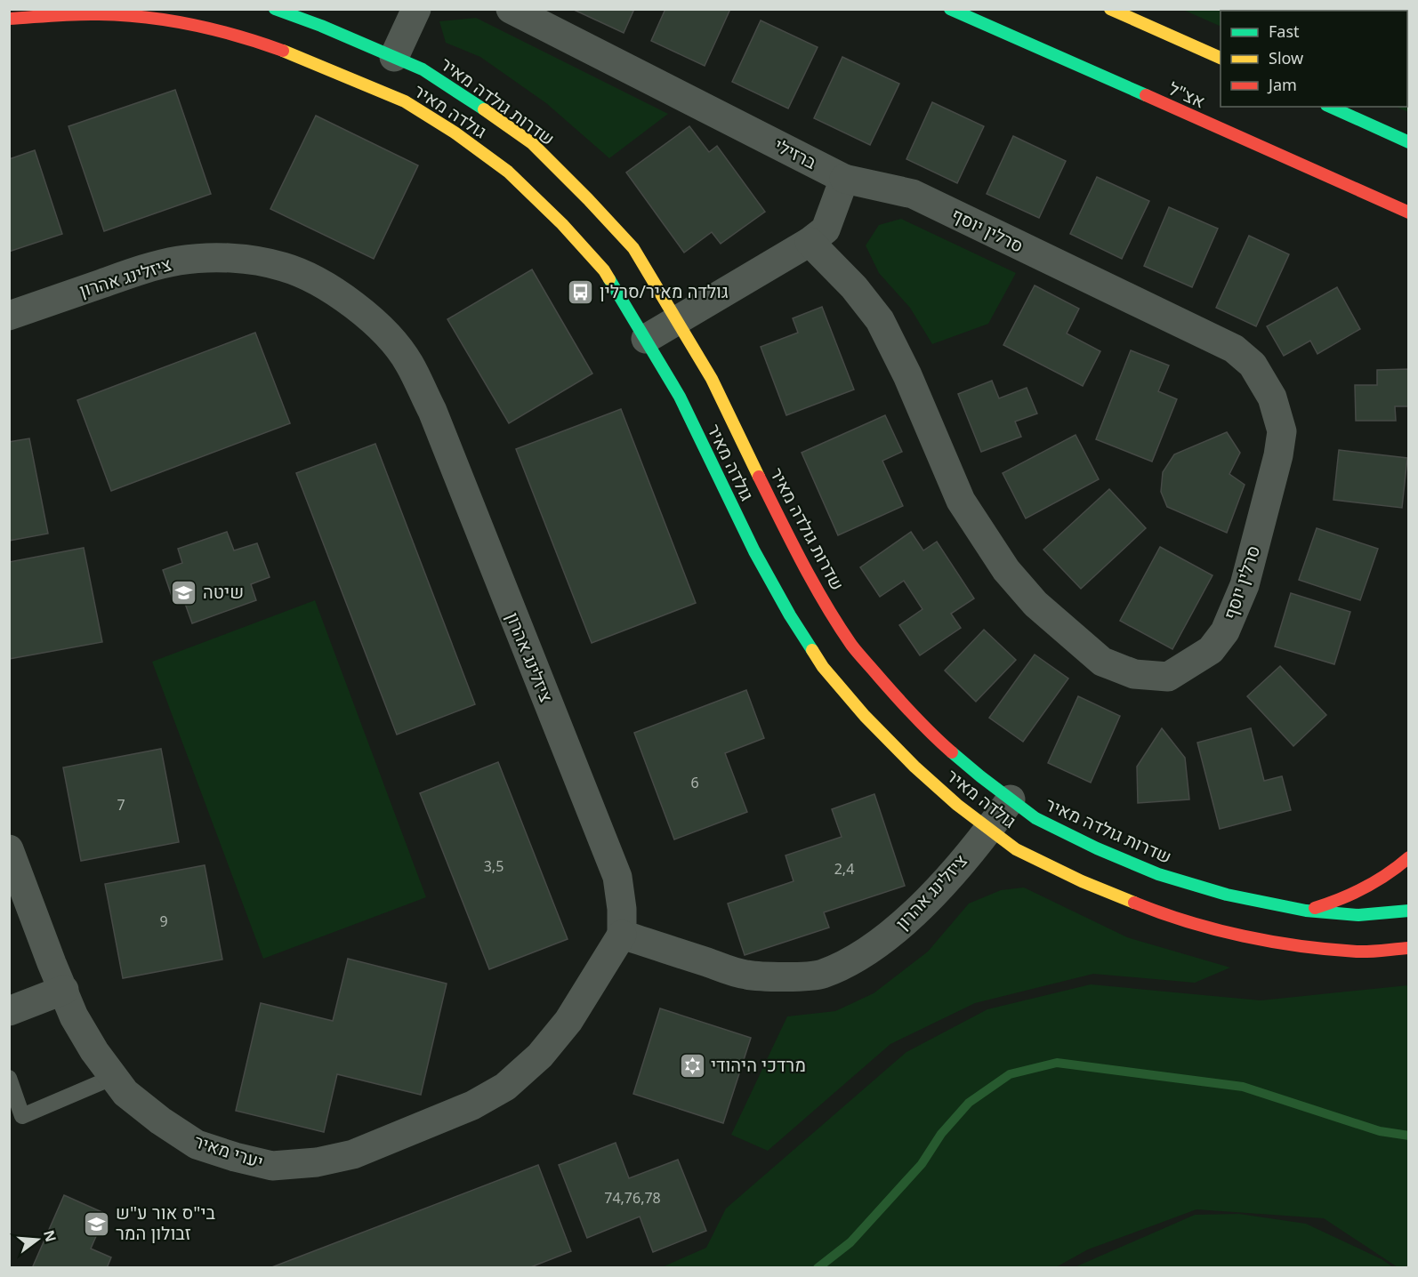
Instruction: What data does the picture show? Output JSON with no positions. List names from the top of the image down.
{
  "streets": {
    "street": [
      "אצ\"ל",
      "שדרות גולדה מאיר",
      "גולדה מאיר",
      "ברזילי",
      "סרלין יוסף",
      "ציזלינג אהרון",
      "יערי מאיר"
    ]
  },
  "crossings": [
    ["שדרות גולדה מאיר", "ציזלינג אהרון"],
    ["גולדה מאיר", "ציזלינג אהרון"],
    ["ברזילי", "סרלין יוסף"],
    ["ציזלינג אהרון", "יערי מאיר"]
  ],
  "places": {
    "bus stop": ["גולדה מאיר/סרלין"],
    "school or university": ["שיטה", "בי\"ס אור ע\"ש זבולון המר"],
    "synagogue": ["מרדכי היהודי"]
  },
  "house_numbers": [
    "6",
    "7",
    "3,5",
    "2,4",
    "9",
    "74,76,78"
  ],
  "legend": ["Fast", "Slow", "Jam"],
  "north": "right"
}
